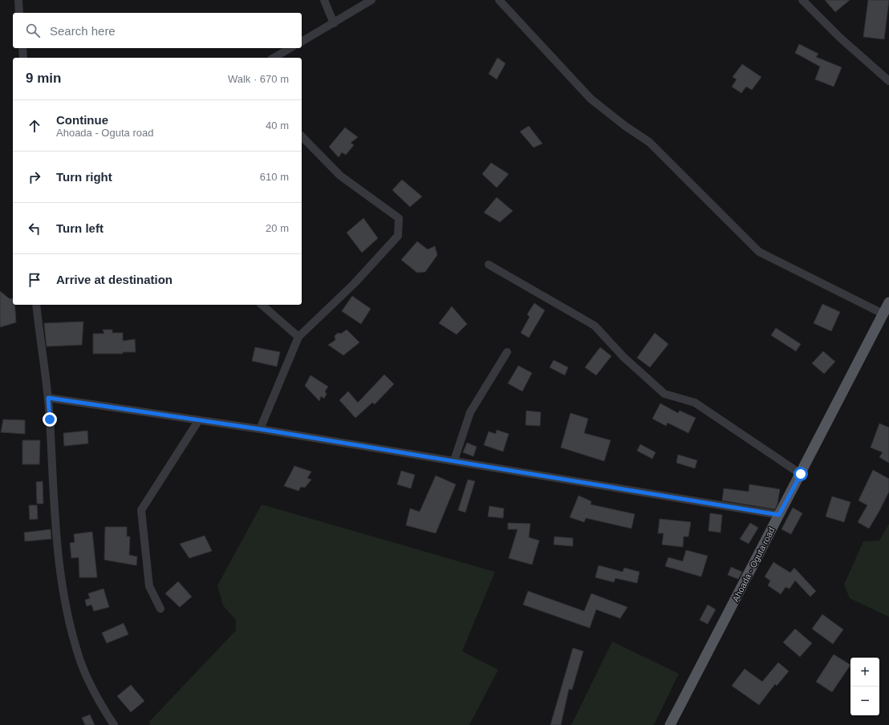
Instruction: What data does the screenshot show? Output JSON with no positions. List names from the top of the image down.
{
  "streets": {
    "main road": ["Ahoada - Oguta road"]
  },
  "page": {
    "search": "Search here",
    "heading": ["9 min", "Walk · 670 m"],
    "list": [
      ["Continue", "Ahoada - Oguta road", "40 m"],
      ["Turn right", "610 m"],
      ["Turn left", "20 m"],
      "Arrive at destination"
    ],
    "map_buttons": ["+", "−"]
  }
}
